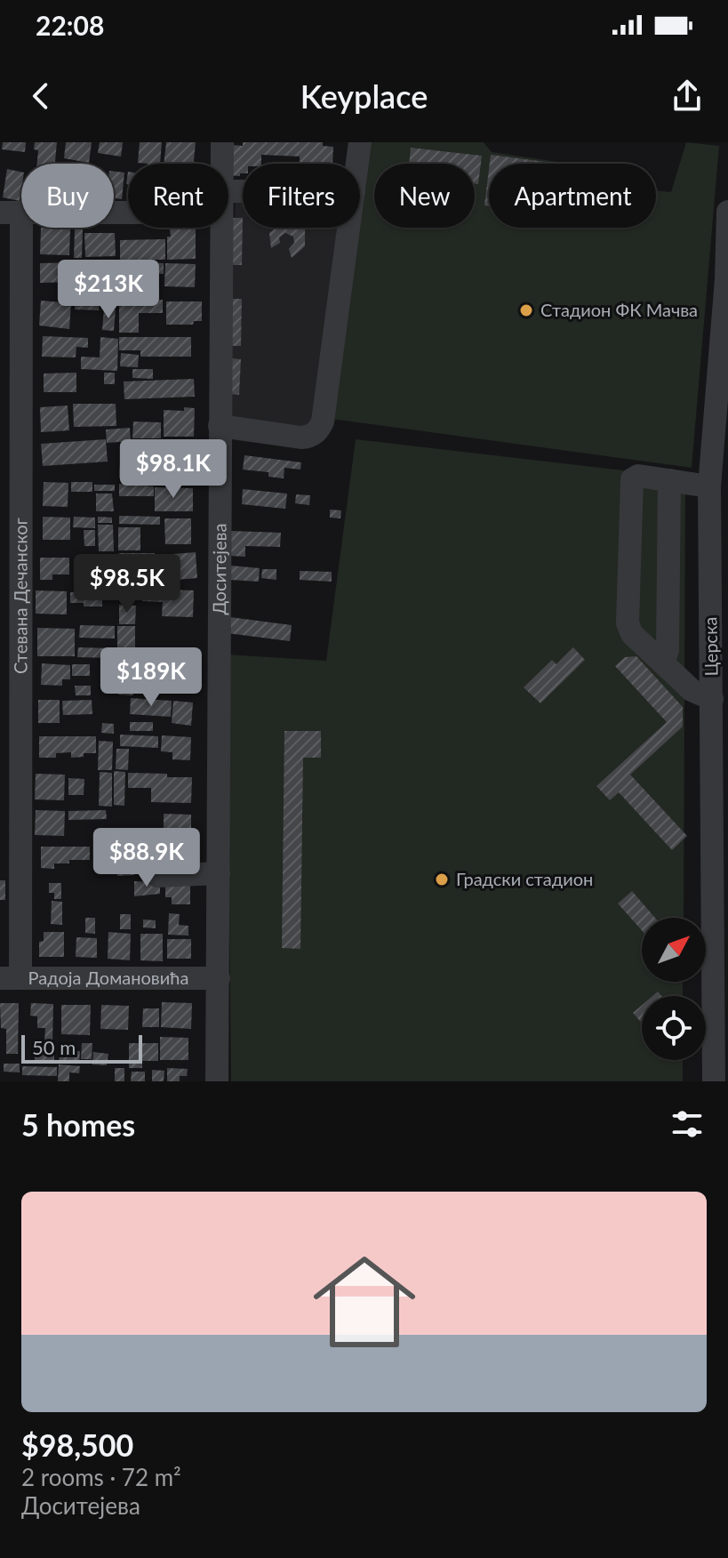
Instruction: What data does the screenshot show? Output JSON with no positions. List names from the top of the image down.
{
  "streets": {
    "street": [
      "Доситејева",
      "Стевана Дечанског",
      "Церска",
      "Радоја Домановића"
    ]
  },
  "crossings": [
    ["Доситејева", "Радоја Домановића"],
    ["Стевана Дечанског", "Радоја Домановића"]
  ],
  "places": ["Стадион ФК Мачва", "Градски стадион"],
  "scale_bar": "50 m",
  "north": "top right",
  "page": {
    "status": "22:08",
    "header": "Keyplace",
    "chip": [
      "Buy",
      "Rent",
      "Filters",
      "New",
      "Apartment"
    ],
    "price": [
      "$213K",
      "$98.1K",
      "$98.5K",
      "$189K",
      "$88.9K"
    ],
    "scale": "50 m",
    "heading": "5 homes",
    "list": [
      {
        "name": "$98,500",
        "note": "2 rooms · 72 m² · Доситејева"
      }
    ]
  }
}
